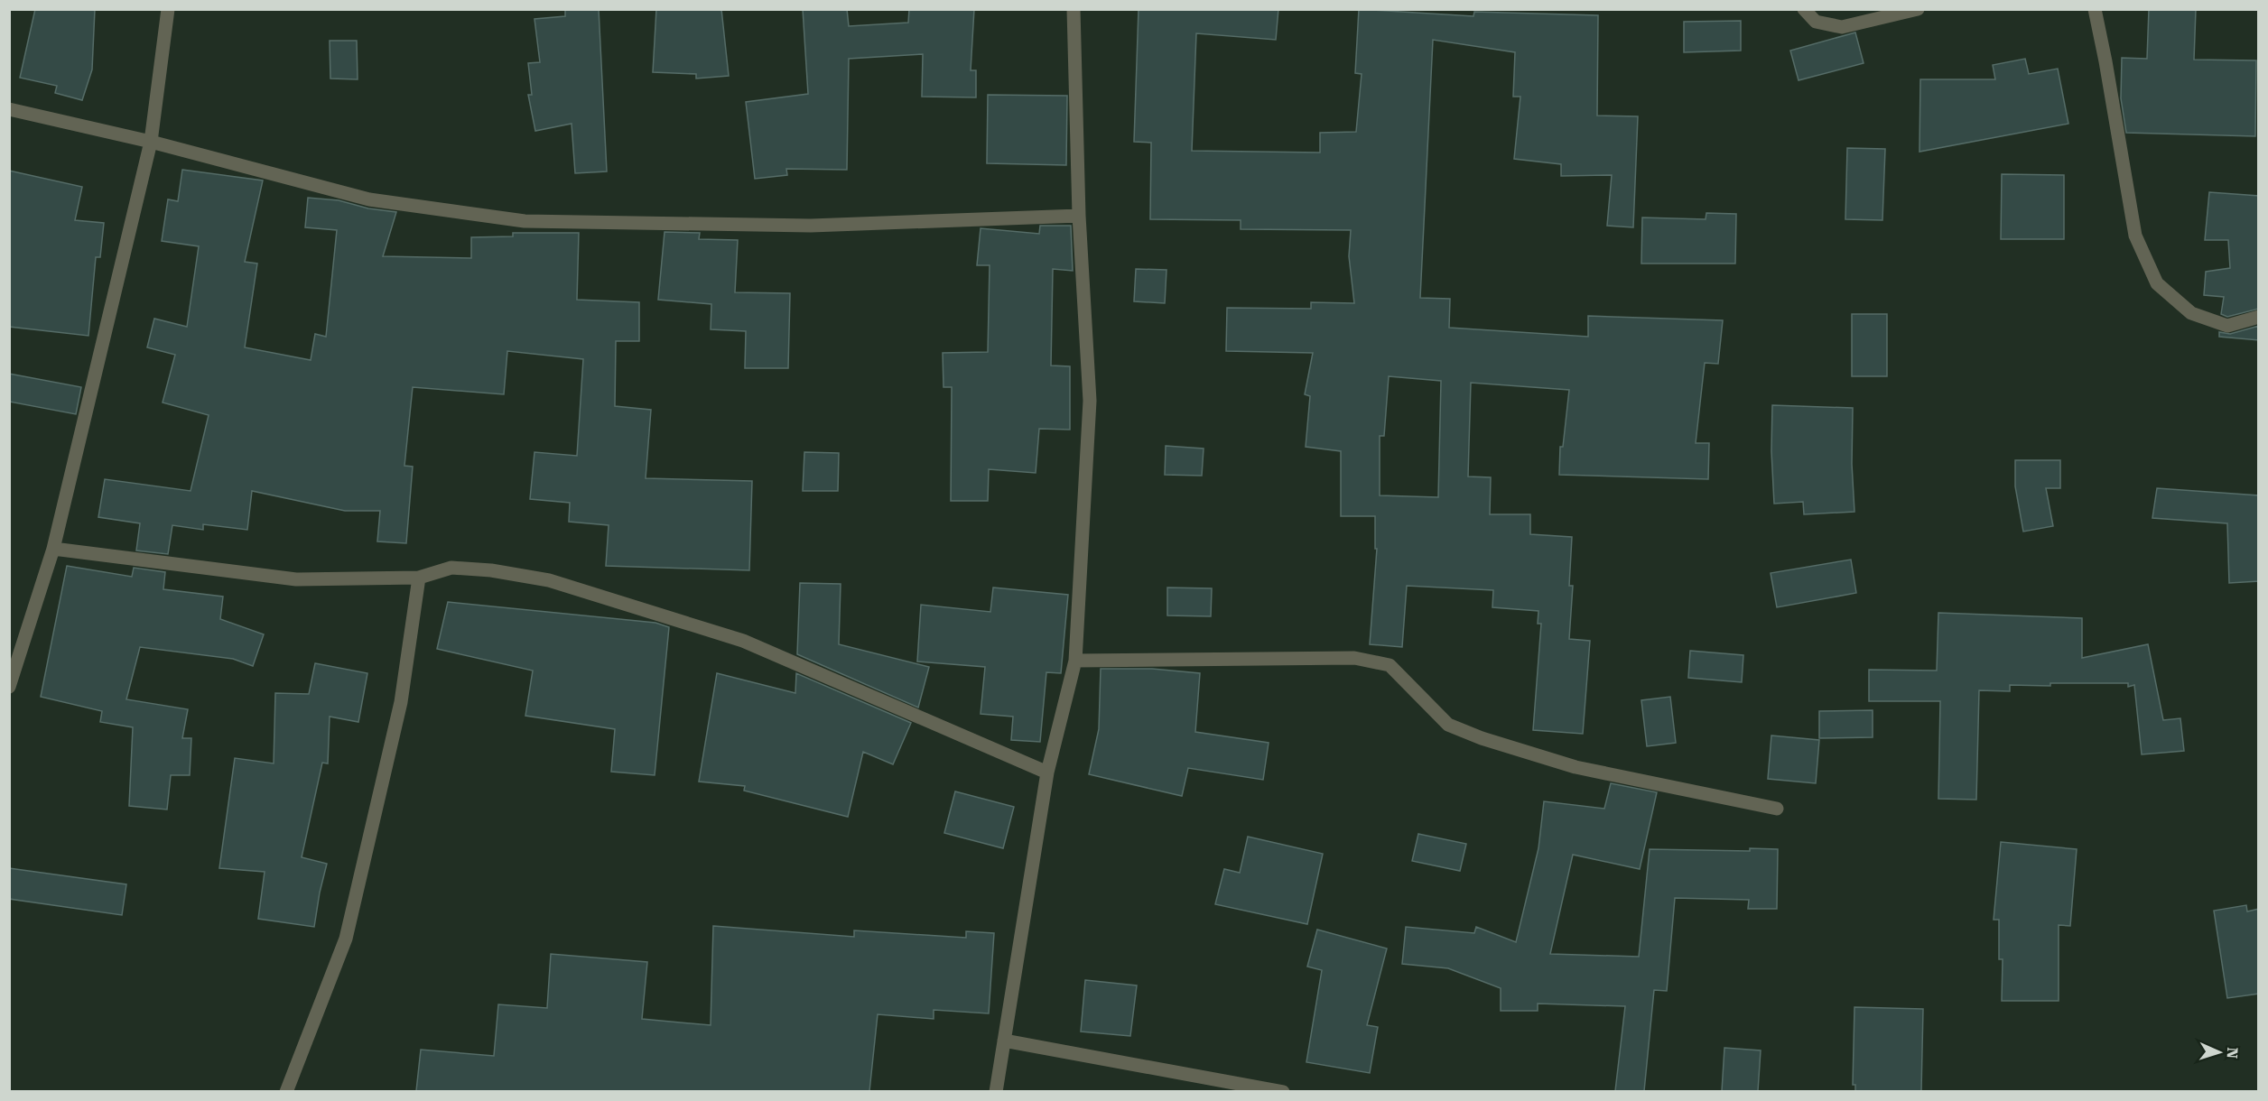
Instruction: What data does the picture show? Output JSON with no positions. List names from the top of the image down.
{
  "north": "right"
}
